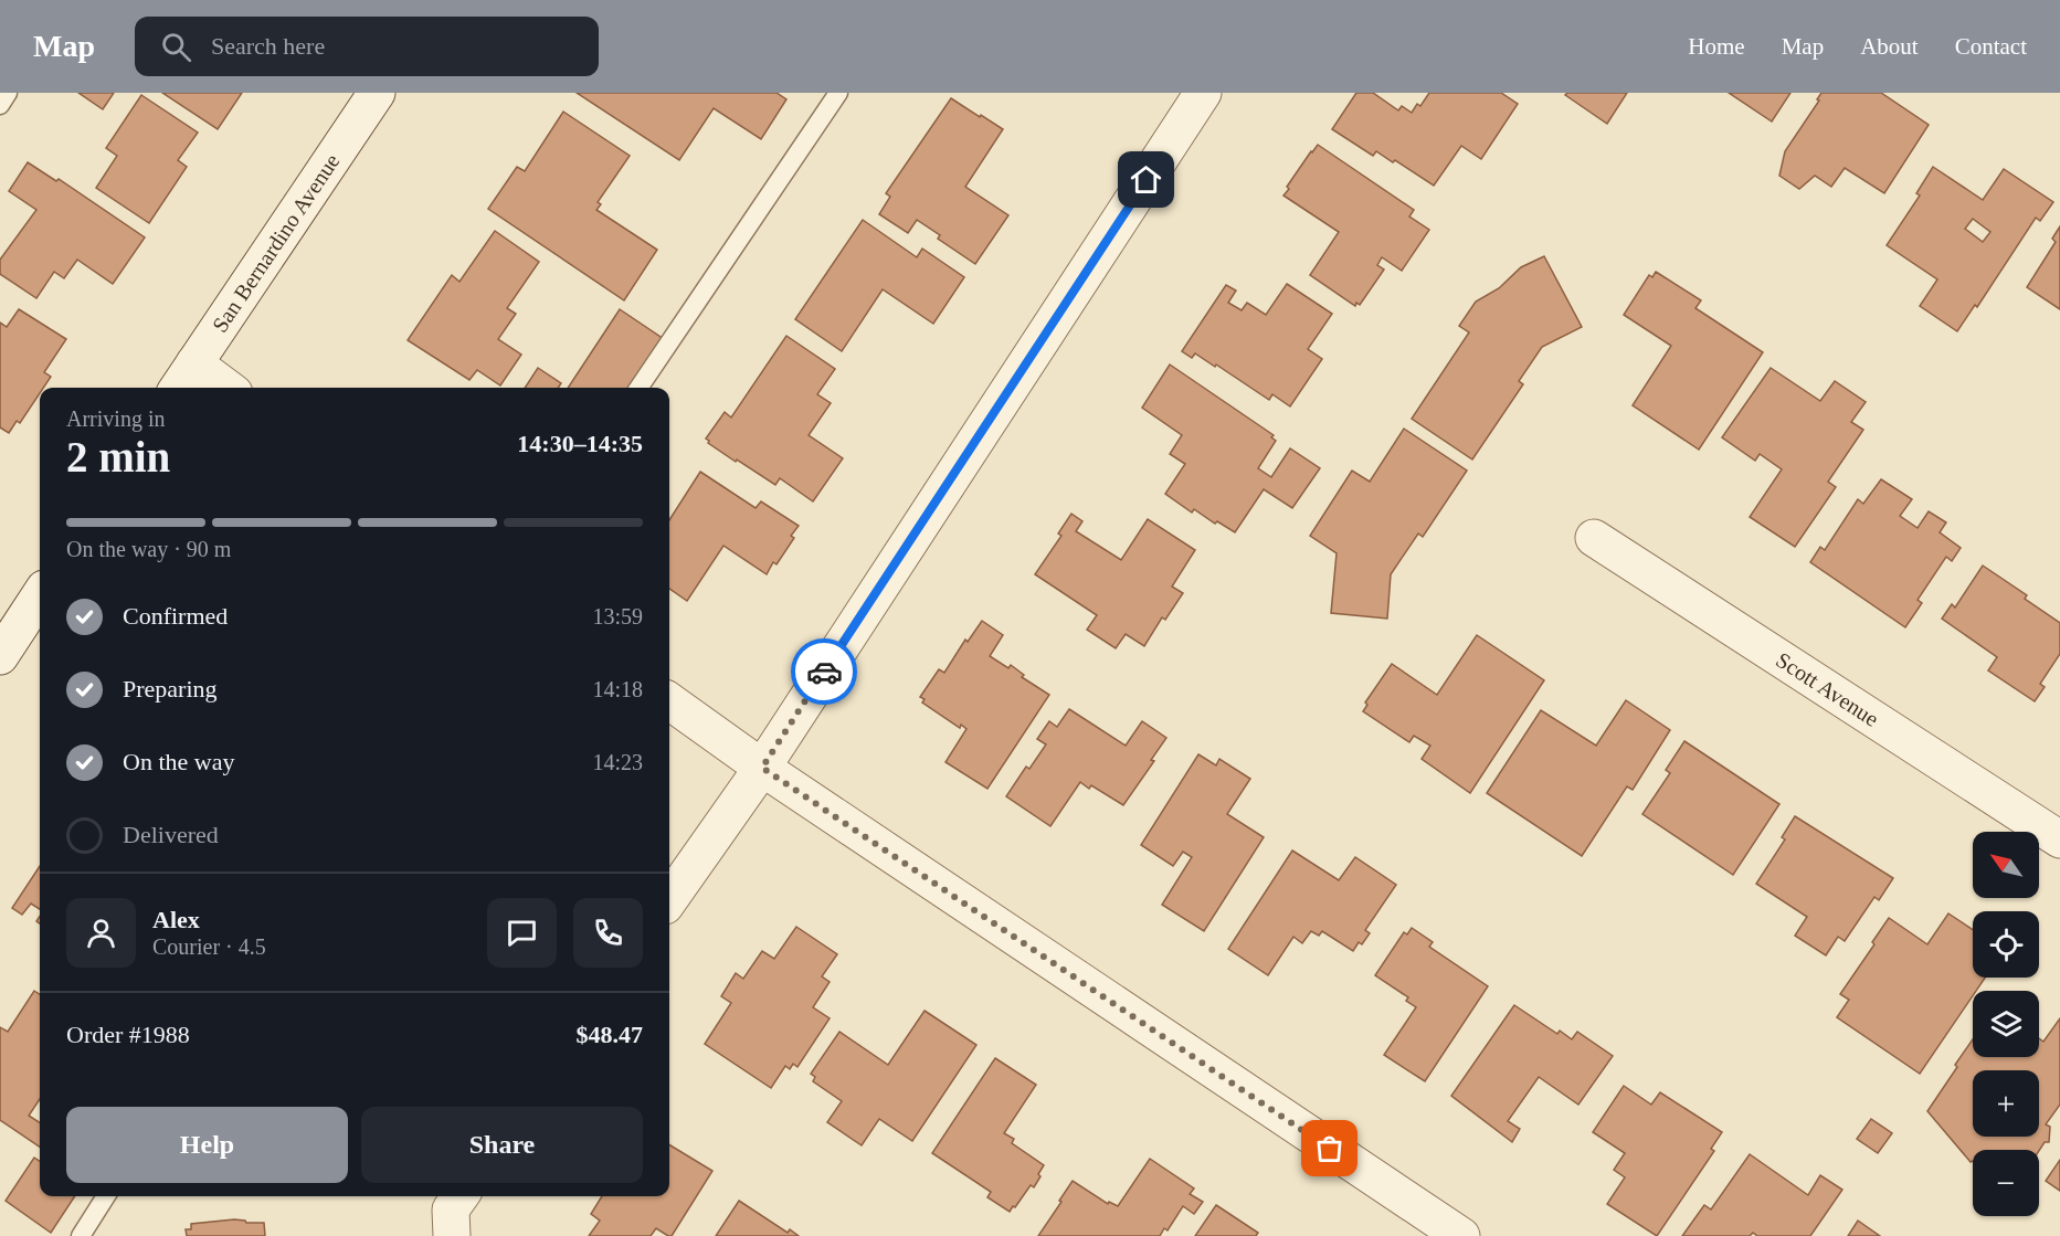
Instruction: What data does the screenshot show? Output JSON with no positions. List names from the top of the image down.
{
  "streets": {
    "street": ["San Bernardino Avenue", "Scott Avenue"]
  },
  "north": "top left",
  "page": {
    "header": "Map",
    "search": "Search here",
    "nav": [
      "Home",
      "Map",
      "About",
      "Contact"
    ],
    "heading": ["2 min", "Arriving in", "14:30–14:35"],
    "panel": [
      "Alex",
      "Courier · 4.5",
      "Order #1988",
      "$48.47"
    ],
    "bar": "On the way · 90 m",
    "list": [
      ["Confirmed", "13:59"],
      ["Preparing", "14:18"],
      ["On the way", "14:23"],
      "Delivered"
    ],
    "map_buttons": ["+", "−"],
    "buttons": ["Help", "Share"]
  }
}
